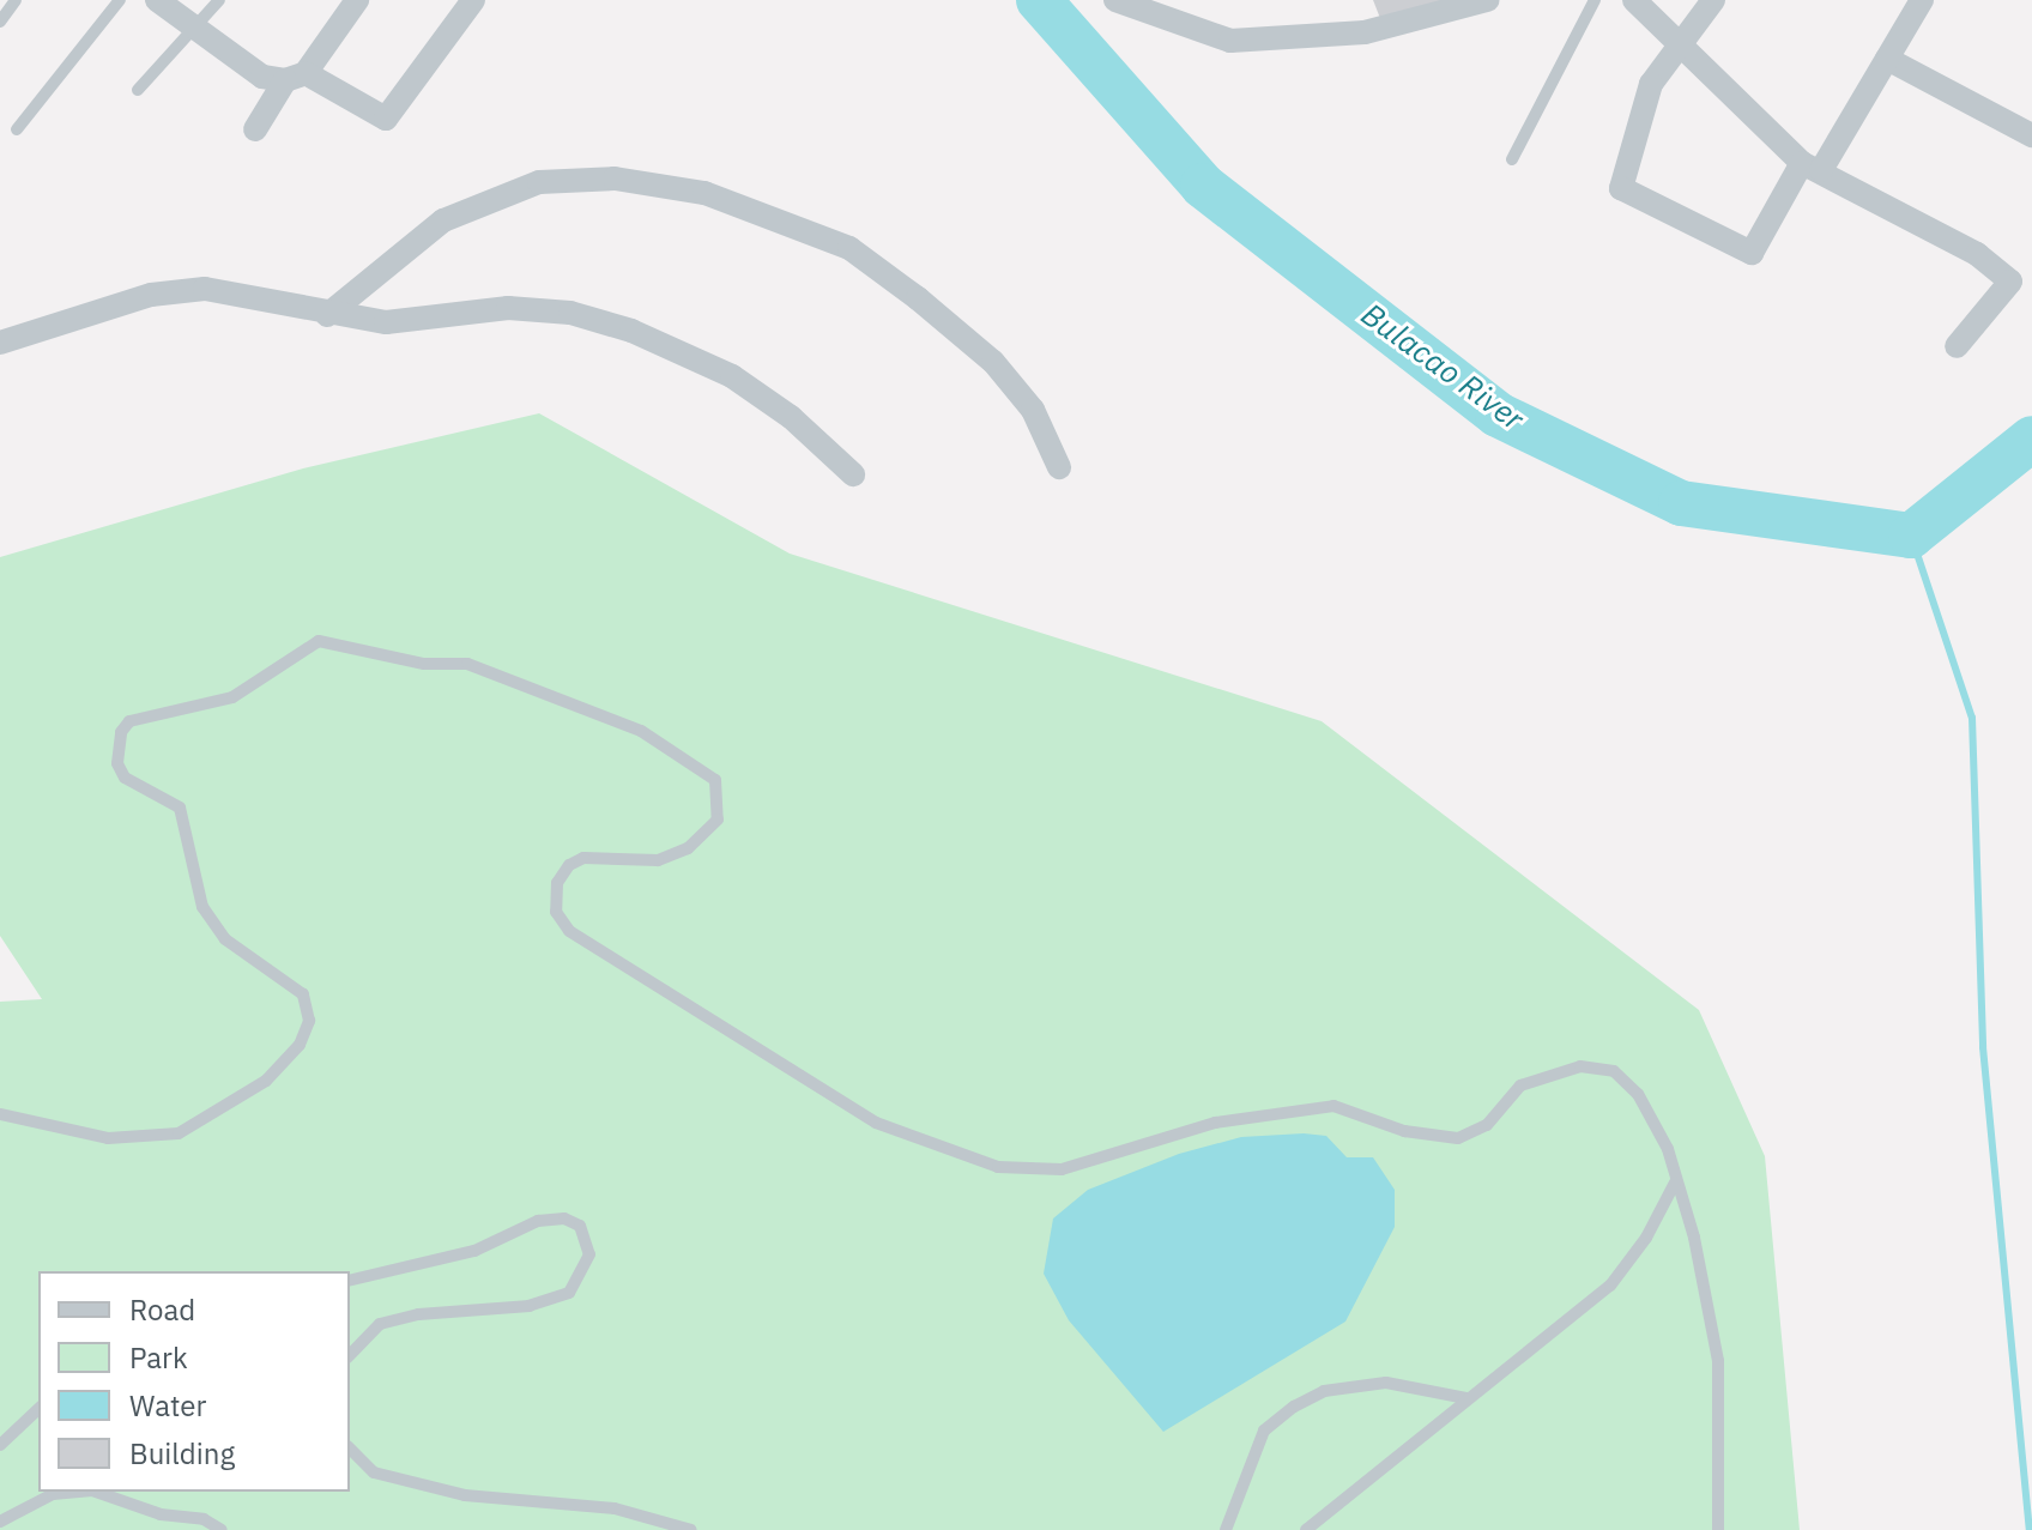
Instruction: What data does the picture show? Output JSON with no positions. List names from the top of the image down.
{
  "water": ["Bulacao River"],
  "legend": [
    "Road",
    "Park",
    "Water",
    "Building"
  ]
}
